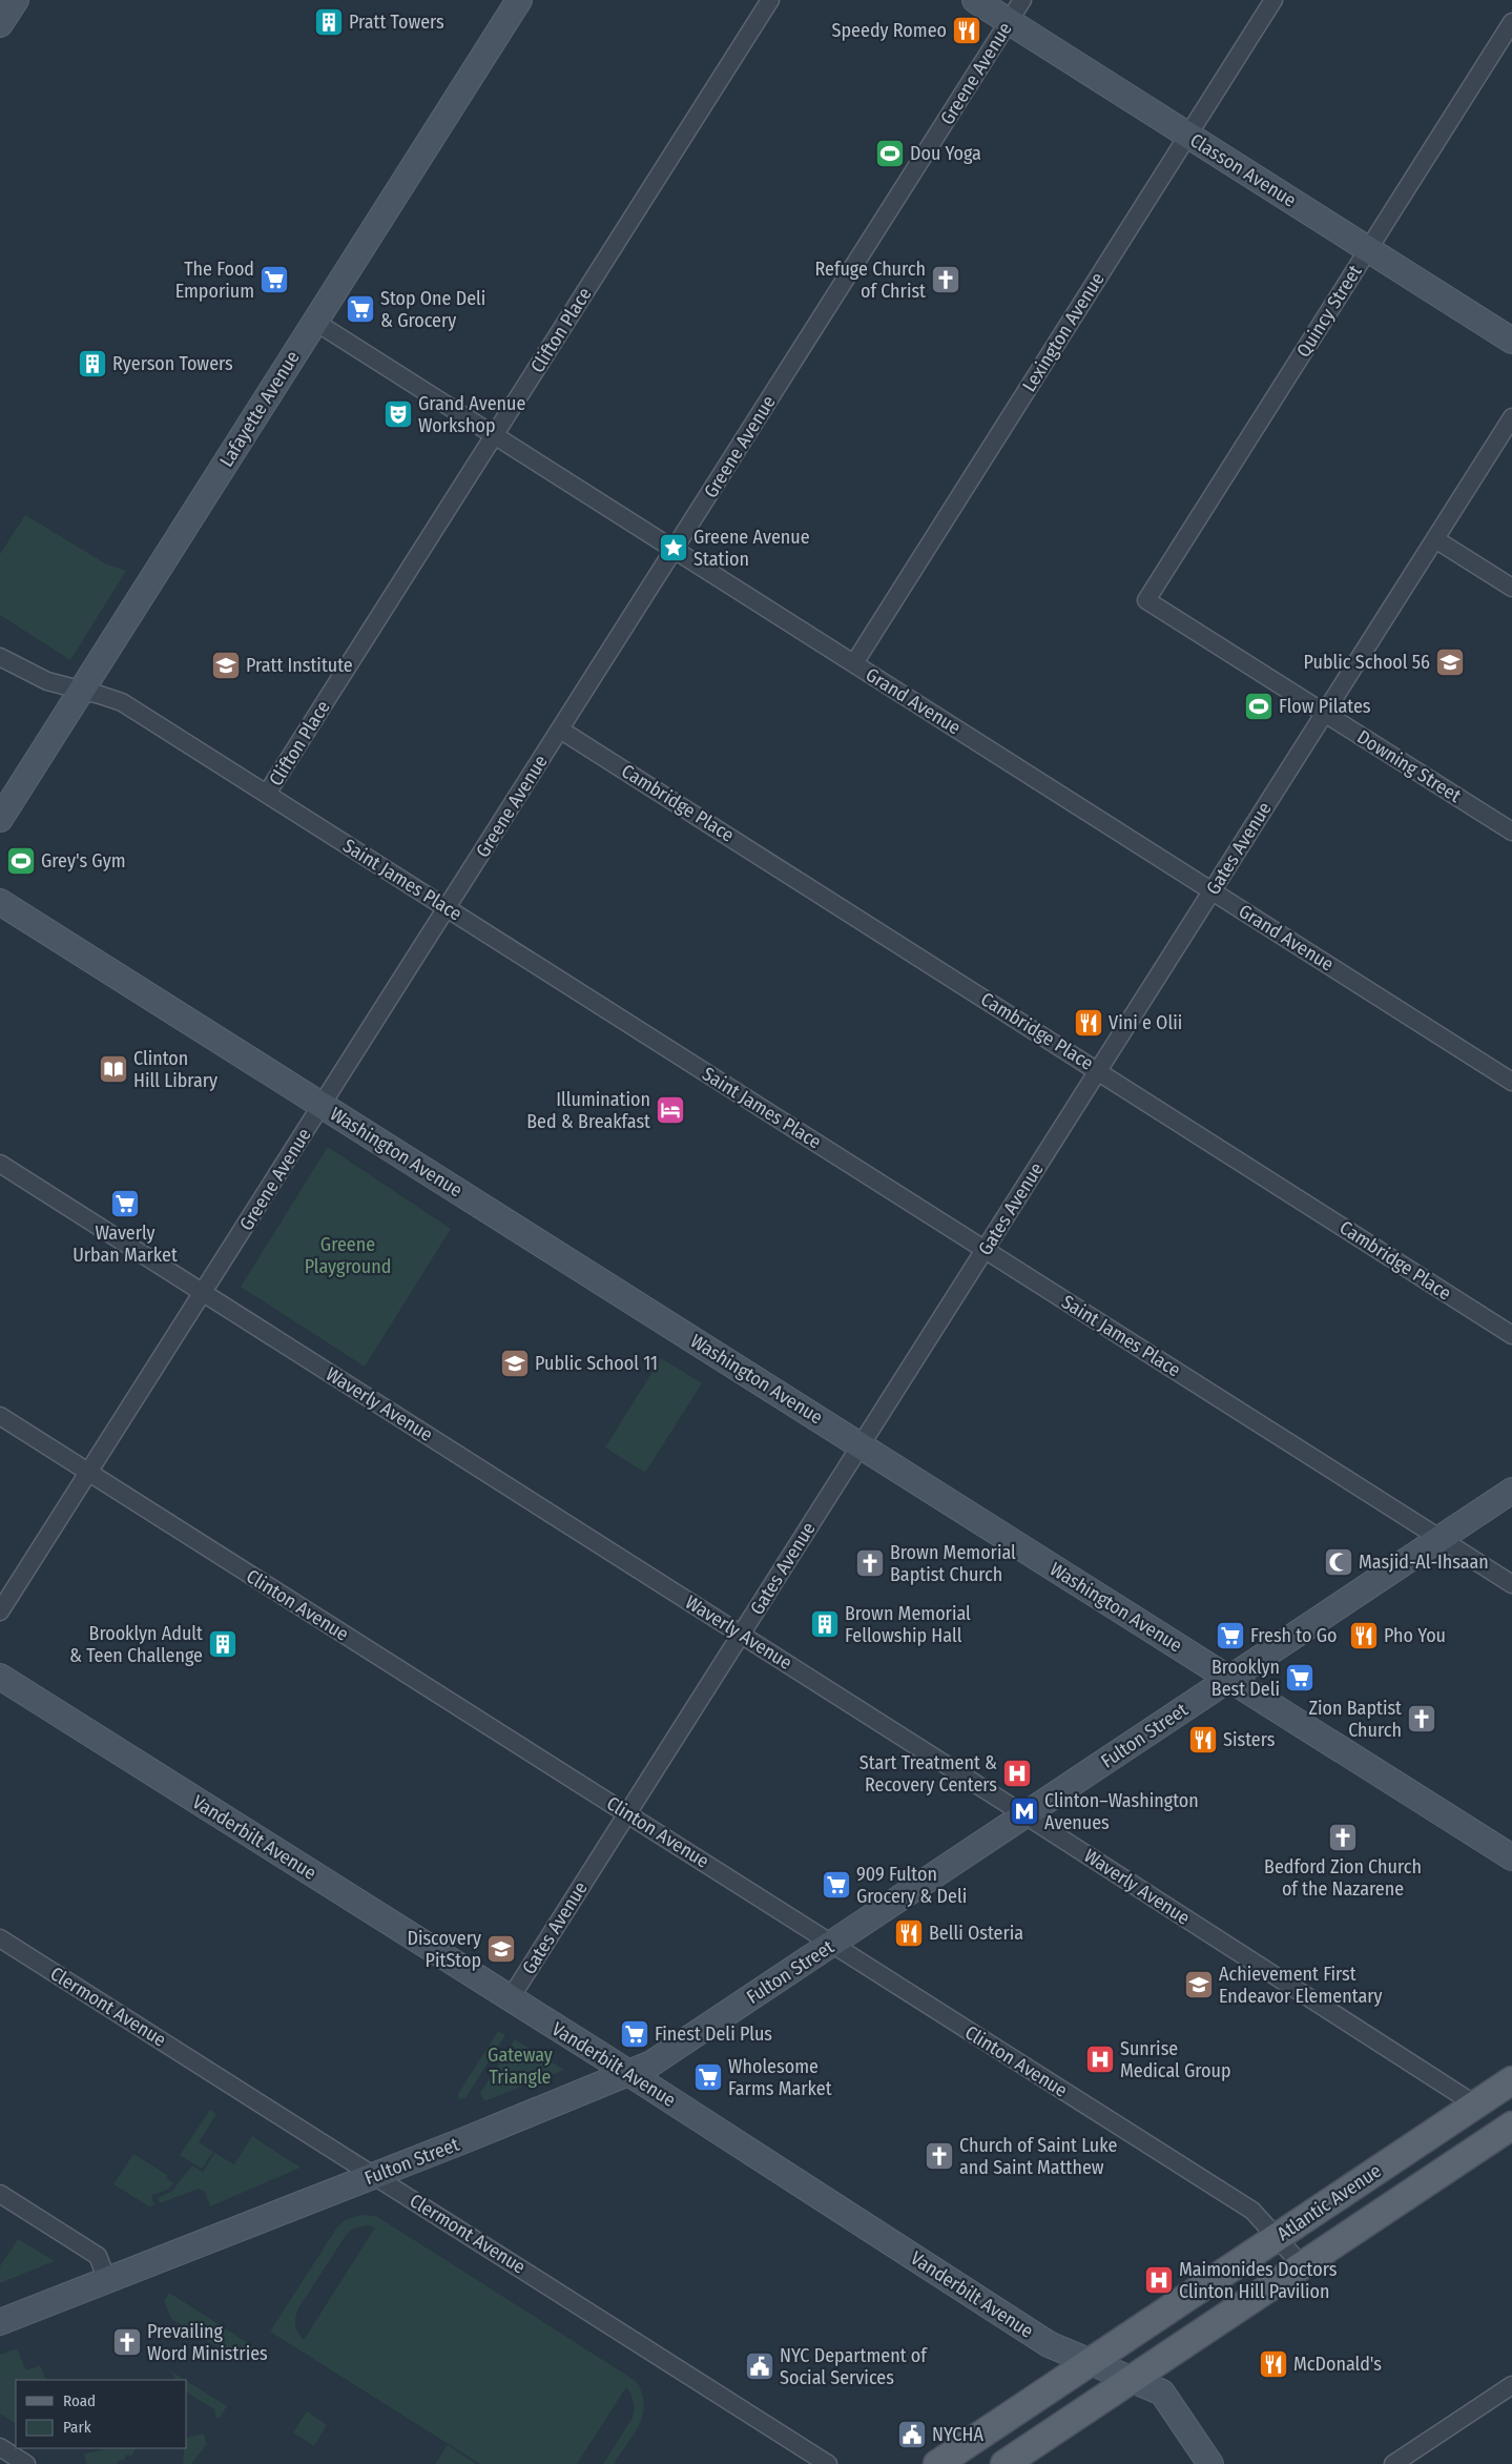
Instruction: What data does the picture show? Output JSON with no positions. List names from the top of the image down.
{
  "streets": {
    "main road": [
      "Classon Avenue",
      "Lafayette Avenue",
      "Washington Avenue",
      "Fulton Street",
      "Vanderbilt Avenue",
      "Atlantic Avenue"
    ],
    "street": [
      "Greene Avenue",
      "Quincy Street",
      "Clifton Place",
      "Lexington Avenue",
      "Grand Avenue",
      "Downing Street",
      "Cambridge Place",
      "Gates Avenue",
      "Saint James Place",
      "Waverly Avenue",
      "Clinton Avenue",
      "Clermont Avenue"
    ]
  },
  "crossings": [
    ["Greene Avenue", "Classon Avenue"],
    ["Greene Avenue", "Grand Avenue"],
    ["Greene Avenue", "Cambridge Place"],
    ["Greene Avenue", "Saint James Place"],
    ["Greene Avenue", "Washington Avenue"],
    ["Greene Avenue", "Waverly Avenue"],
    ["Greene Avenue", "Clinton Avenue"],
    ["Classon Avenue", "Quincy Street"],
    ["Classon Avenue", "Lexington Avenue"],
    ["Quincy Street", "Downing Street"],
    ["Clifton Place", "Grand Avenue"],
    ["Clifton Place", "Saint James Place"],
    ["Lexington Avenue", "Grand Avenue"],
    ["Lafayette Avenue", "Grand Avenue"],
    ["Lafayette Avenue", "Saint James Place"],
    ["Grand Avenue", "Gates Avenue"],
    ["Downing Street", "Gates Avenue"],
    ["Cambridge Place", "Gates Avenue"],
    ["Gates Avenue", "Saint James Place"],
    ["Gates Avenue", "Washington Avenue"],
    ["Gates Avenue", "Waverly Avenue"],
    ["Gates Avenue", "Clinton Avenue"],
    ["Gates Avenue", "Vanderbilt Avenue"],
    ["Saint James Place", "Fulton Street"],
    ["Washington Avenue", "Fulton Street"],
    ["Waverly Avenue", "Fulton Street"],
    ["Waverly Avenue", "Atlantic Avenue"],
    ["Clinton Avenue", "Fulton Street"],
    ["Clinton Avenue", "Atlantic Avenue"],
    ["Fulton Street", "Vanderbilt Avenue"],
    ["Fulton Street", "Clermont Avenue"],
    ["Vanderbilt Avenue", "Atlantic Avenue"]
  ],
  "parks": ["Greene Playground", "Gateway Triangle"],
  "places": {
    "building": [
      "Pratt Towers",
      "Ryerson Towers",
      "Brown Memorial Fellowship Hall",
      "Brooklyn Adult & Teen Challenge"
    ],
    "restaurant": [
      "Speedy Romeo",
      "Vini e Olii",
      "Pho You",
      "Sisters",
      "Belli Osteria",
      "McDonald's"
    ],
    "sports": ["Dou Yoga", "Flow Pilates", "Grey's Gym"],
    "supermarket": [
      "The Food Emporium",
      "Stop One Deli & Grocery",
      "Waverly Urban Market",
      "Fresh to Go",
      "Brooklyn Best Deli",
      "909 Fulton Grocery & Deli",
      "Finest Deli Plus",
      "Wholesome Farms Market"
    ],
    "church": [
      "Refuge Church of Christ",
      "Brown Memorial Baptist Church",
      "Zion Baptist Church",
      "Bedford Zion Church of the Nazarene",
      "Church of Saint Luke and Saint Matthew",
      "Prevailing Word Ministries"
    ],
    "theatre": ["Grand Avenue Workshop"],
    "place": ["Greene Avenue Station"],
    "school or university": [
      "Public School 56",
      "Pratt Institute",
      "Public School 11",
      "Discovery PitStop",
      "Achievement First Endeavor Elementary"
    ],
    "library": ["Clinton Hill Library"],
    "hotel": ["Illumination Bed & Breakfast"],
    "mosque": ["Masjid-Al-Ihsaan"],
    "hospital": ["Start Treatment & Recovery Centers", "Sunrise Medical Group", "Maimonides Doctors Clinton Hill Pavilion"],
    "metro station": ["Clinton–Washington Avenues"],
    "public building": ["NYC Department of Social Services", "NYCHA"]
  },
  "legend": ["Road", "Park"]
}
